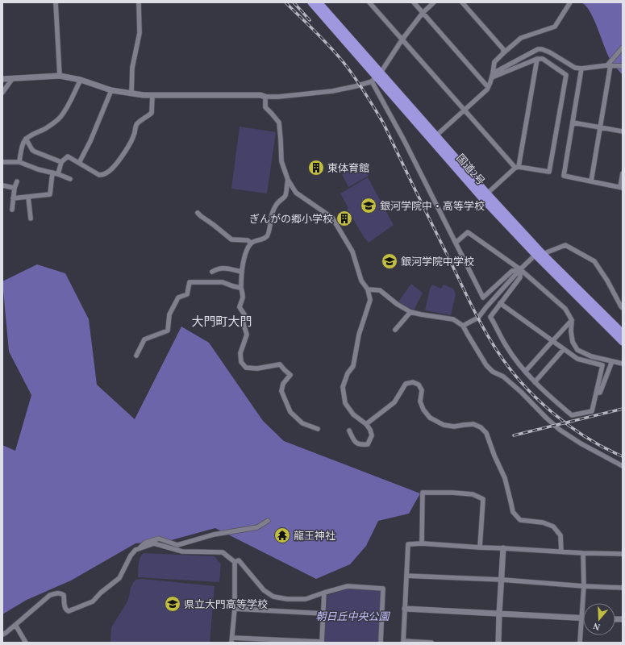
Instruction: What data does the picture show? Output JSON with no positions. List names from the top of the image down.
{
  "streets": {
    "highway": ["国道2号"]
  },
  "districts": ["大門町大門"],
  "parks": ["朝日丘中央公園"],
  "places": {
    "building": ["東体育館", "ぎんがの郷小学校"],
    "school or university": ["銀河学院中・高等学校", "銀河学院中学校", "県立大門高等学校"],
    "temple": ["龍王神社"]
  },
  "north": "bottom"
}
